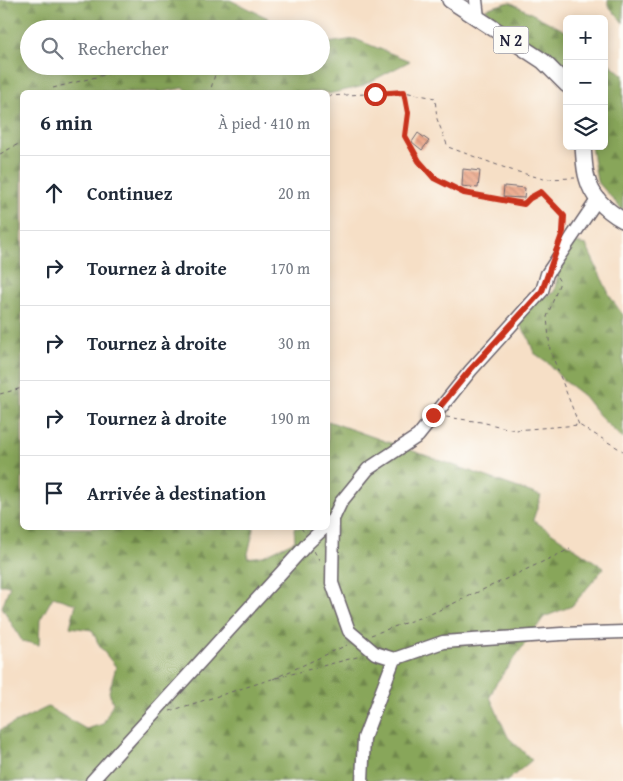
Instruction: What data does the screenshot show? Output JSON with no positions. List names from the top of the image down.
{
  "streets": {
    "main road": ["N 2"]
  },
  "page": {
    "map_buttons": ["+", "−"],
    "search": "Rechercher",
    "heading": ["6 min", "À pied · 410 m"],
    "list": [
      ["Continuez", "20 m"],
      ["Tournez à droite", "170 m"],
      ["Tournez à droite", "30 m"],
      ["Tournez à droite", "190 m"],
      "Arrivée à destination"
    ]
  }
}
